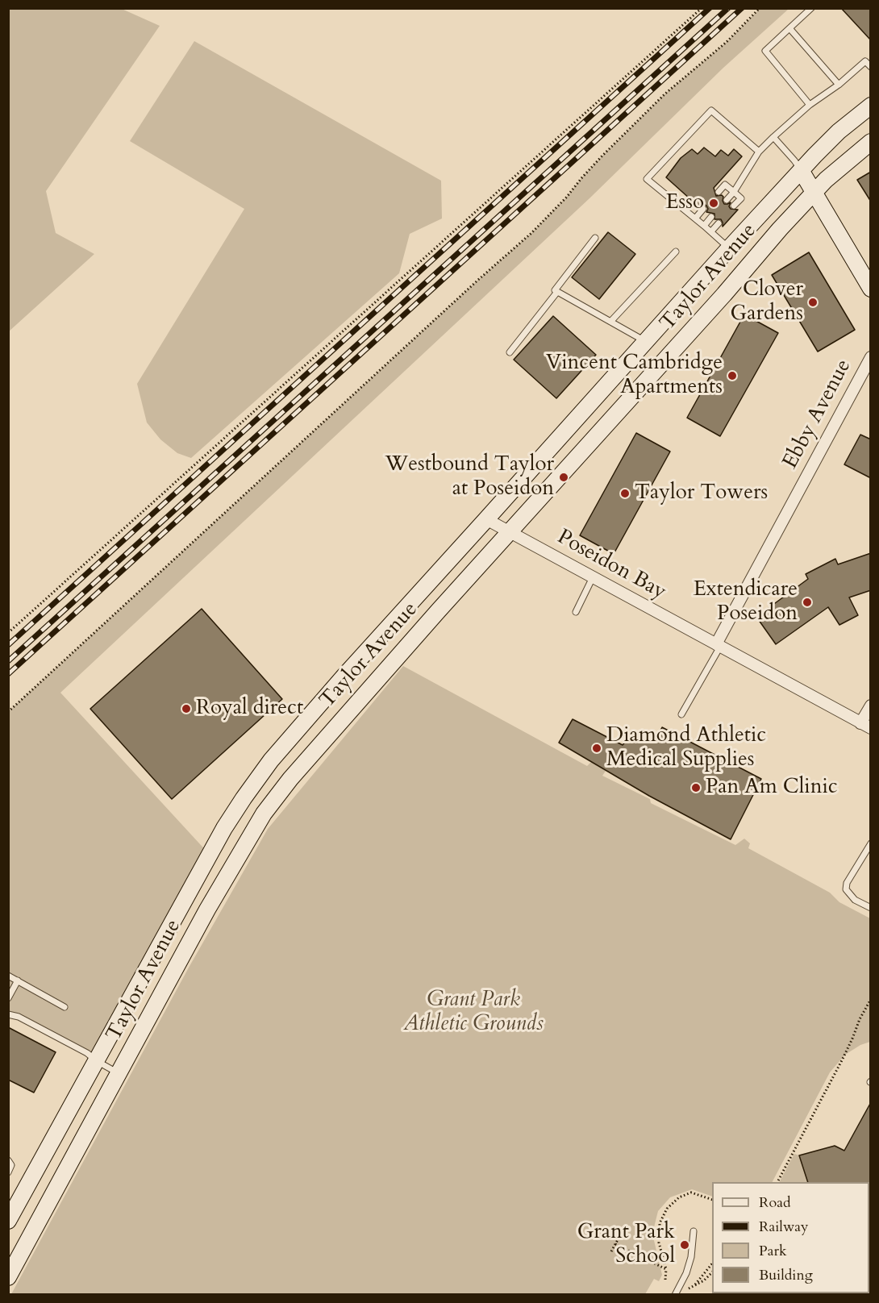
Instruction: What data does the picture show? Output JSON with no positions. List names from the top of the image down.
{
  "streets": {
    "main road": ["Taylor Avenue"],
    "street": ["Ebby Avenue", "Poseidon Bay"]
  },
  "crossings": [
    ["Taylor Avenue", "Poseidon Bay"],
    ["Ebby Avenue", "Poseidon Bay"]
  ],
  "parks": ["Grant Park Athletic Grounds"],
  "places": [
    "Esso",
    "Clover Gardens",
    "Vincent Cambridge Apartments",
    "Westbound Taylor at Poseidon",
    "Taylor Towers",
    "Extendicare Poseidon",
    "Royal direct",
    "Diamond Athletic Medical Supplies",
    "Pan Am Clinic",
    "Grant Park School"
  ],
  "legend": [
    "Road",
    "Railway",
    "Park",
    "Building"
  ]
}
